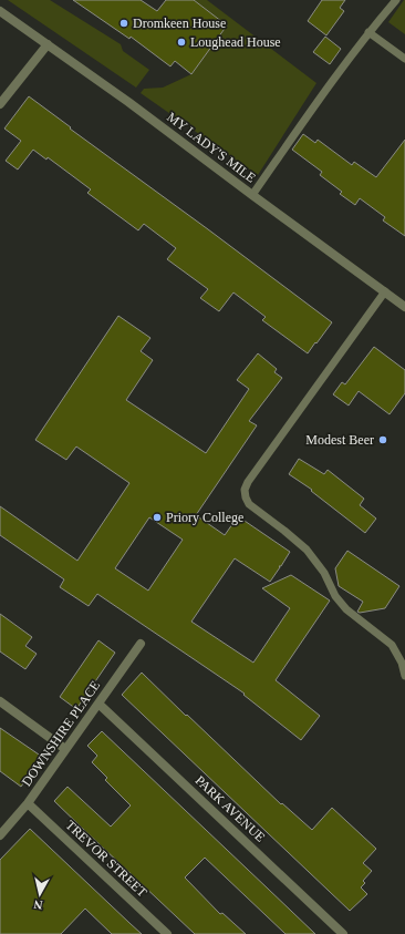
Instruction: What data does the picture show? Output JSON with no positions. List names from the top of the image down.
{
  "streets": {
    "street": [
      "MY LADY'S MILE",
      "DOWNSHIRE PLACE",
      "PARK AVENUE",
      "TREVOR STREET"
    ]
  },
  "crossings": [
    ["DOWNSHIRE PLACE", "PARK AVENUE"],
    ["DOWNSHIRE PLACE", "TREVOR STREET"]
  ],
  "places": [
    "Dromkeen House",
    "Loughead House",
    "Modest Beer",
    "Priory College"
  ],
  "north": "bottom"
}
